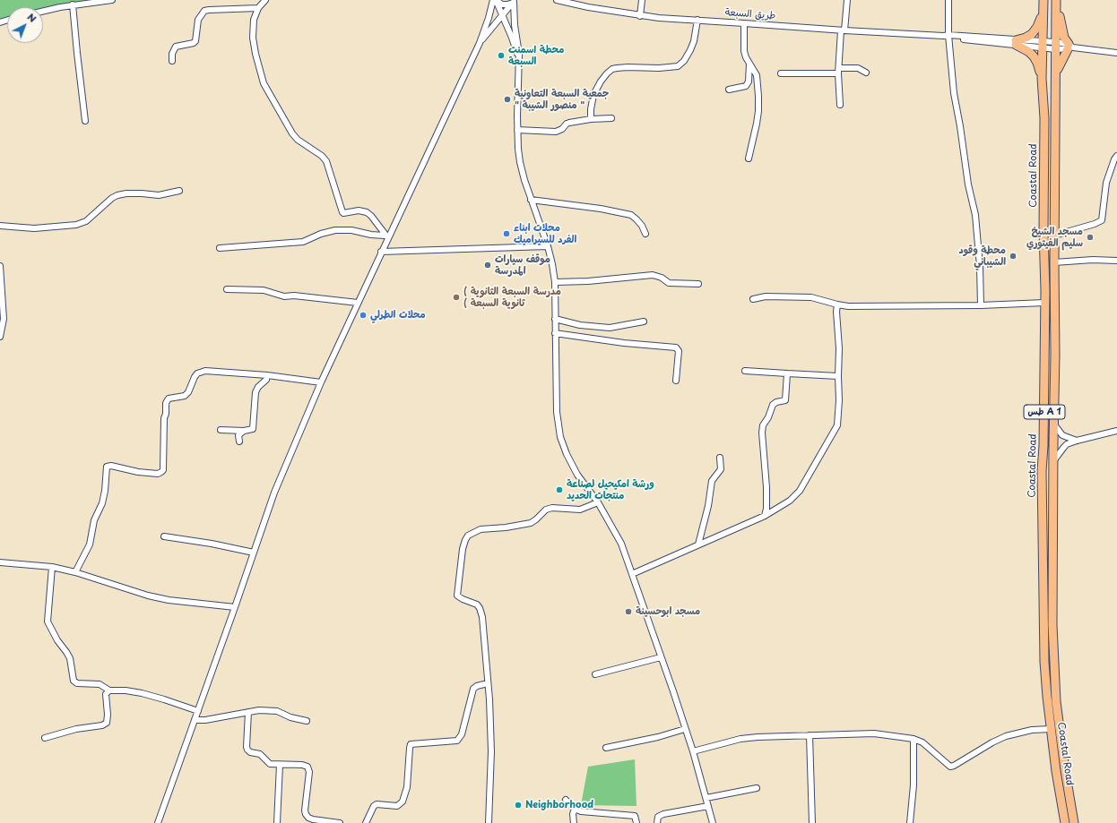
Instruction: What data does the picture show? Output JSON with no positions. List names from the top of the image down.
{
  "streets": {
    "highway": ["Coastal Road", "طس A 1"],
    "street": ["طريق السبعة"]
  },
  "crossings": [
    ["طريق السبعة", "Coastal Road"]
  ],
  "places": [
    "محطة اسمنت السبعة",
    "جمعية السبعة التعاونية \" منصور الشيبة \"",
    "محلات ابناء الفرد للسيراميك",
    "مسجد الشيخ سليم الفيتوري",
    "محطة وقود الشيباني",
    "موقف سيارات المدرسة",
    "( مدرسة السبعة الثانوية ( ثانوية السبعة",
    "محلات الطرلي",
    "ورشة امكيحيل لصناعة منتجات الحديد",
    "مسجد ابوحسينة",
    "Neighborhood"
  ],
  "north": "top right"
}
